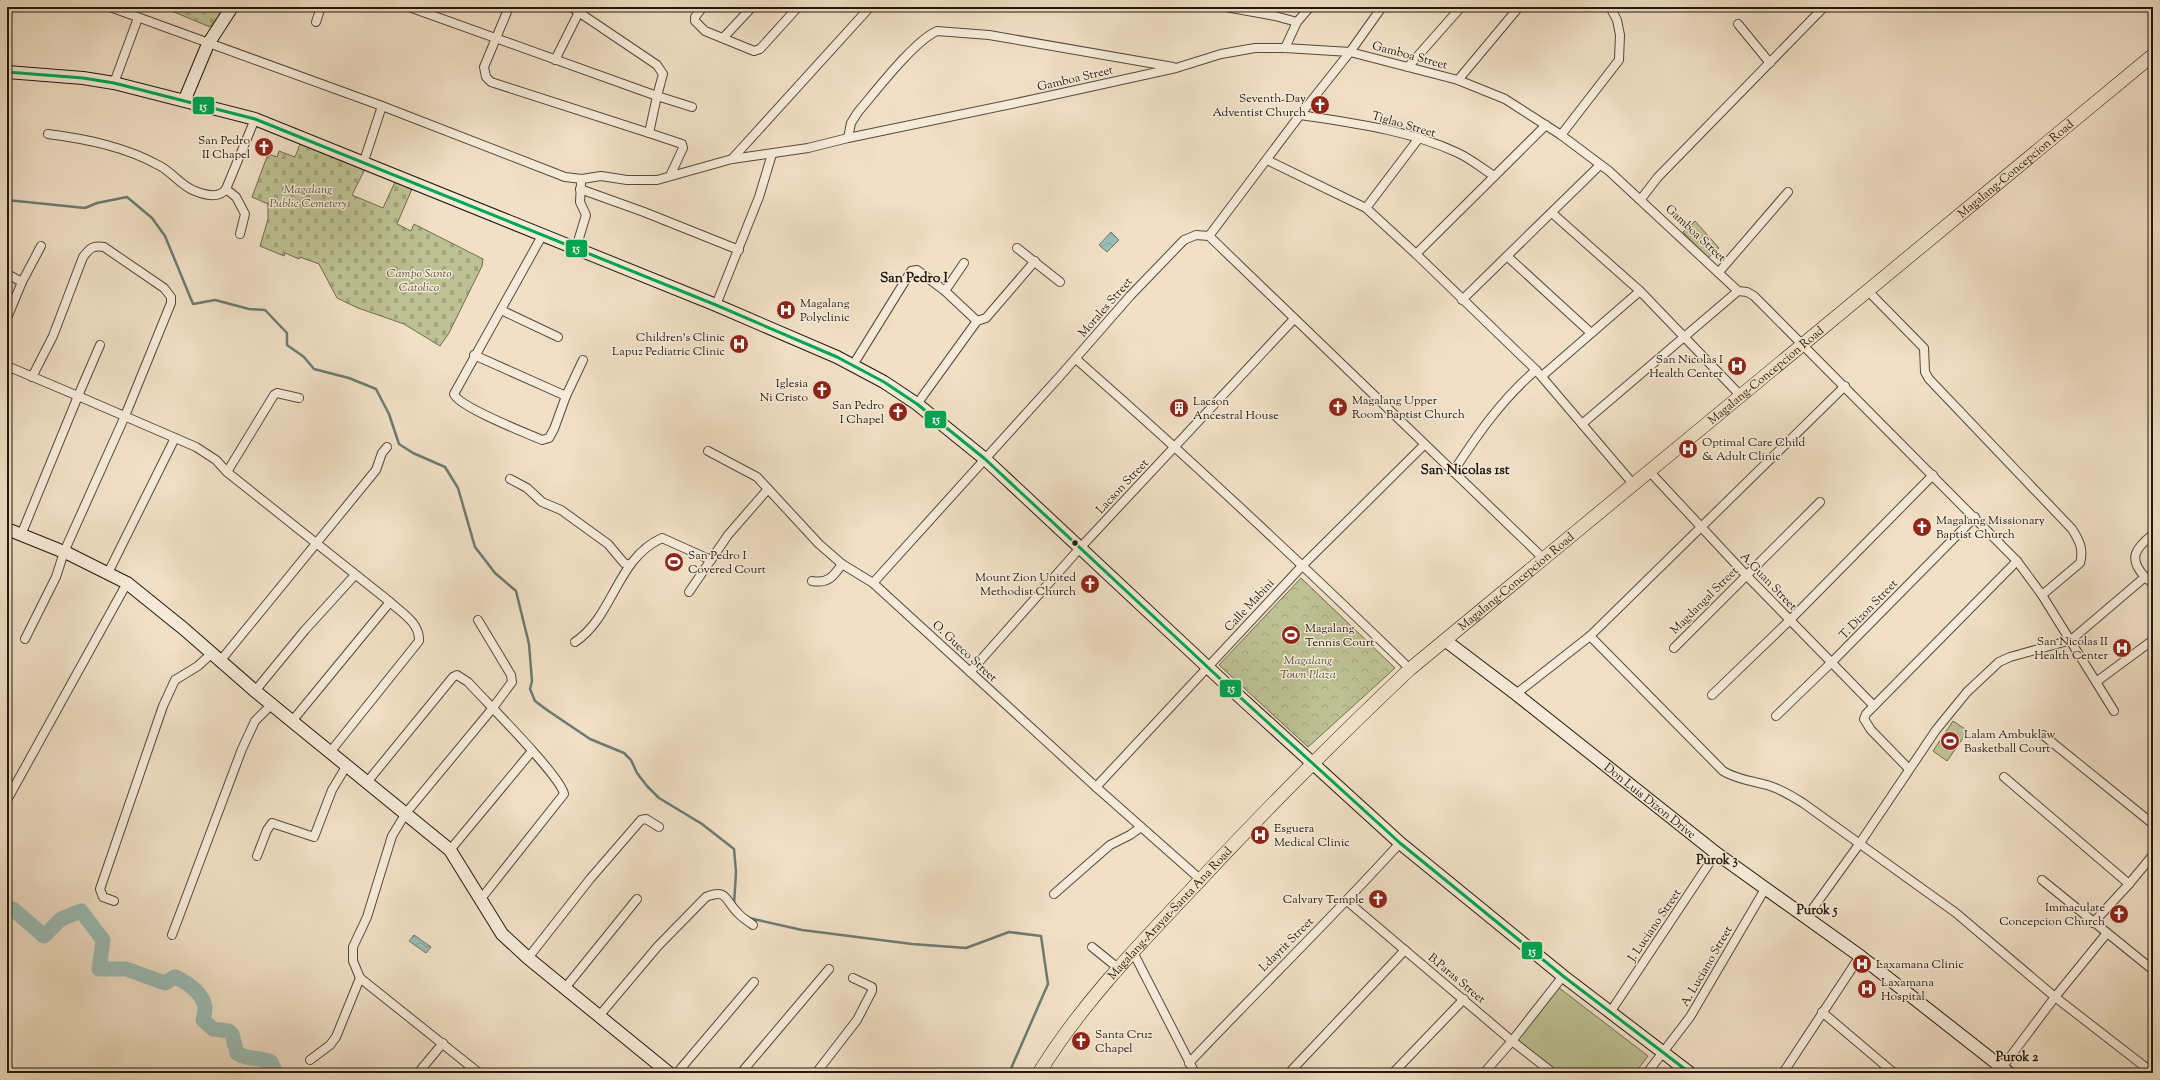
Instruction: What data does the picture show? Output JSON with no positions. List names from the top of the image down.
{
  "streets": {
    "main road": ["Magalang-Concepcion Road", "Magalang-Arayat-Santa Ana Road"],
    "street": [
      "Gamboa Street",
      "Tiglao Street",
      "Morales Street",
      "Lacson Street",
      "A.Guan Street",
      "Magdangal Street",
      "Calle Mabini",
      "T. Dizon Street",
      "O. Gueco Street",
      "Don Luis Dizon Drive",
      "J. Luciano Street",
      "Ldayrit Street",
      "A. Luciano Street",
      "B.Paras Street"
    ]
  },
  "crossings": [
    ["Gamboa Street", "Magalang-Concepcion Road"],
    ["Gamboa Street", "T. Dizon Street"],
    ["Magalang-Concepcion Road", "A.Guan Street"],
    ["Magalang-Concepcion Road", "Don Luis Dizon Drive"],
    ["Magalang-Concepcion Road", "Magalang-Arayat-Santa Ana Road"],
    ["Morales Street", "O. Gueco Street"],
    ["Lacson Street", "O. Gueco Street"],
    ["A.Guan Street", "Magdangal Street"],
    ["A.Guan Street", "T. Dizon Street"],
    ["Calle Mabini", "O. Gueco Street"],
    ["O. Gueco Street", "Magalang-Arayat-Santa Ana Road"],
    ["Don Luis Dizon Drive", "J. Luciano Street"],
    ["Don Luis Dizon Drive", "A. Luciano Street"],
    ["Ldayrit Street", "B.Paras Street"]
  ],
  "districts": [
    "San Pedro I",
    "San Nicolas 1st",
    "Purok 3",
    "Purok 5",
    "Purok 2"
  ],
  "parks": ["Magalang Public Cemetery", "Campo Santo Catolico", "Magalang Town Plaza"],
  "places": {
    "church": [
      "Seventh-Day Adventist Church",
      "San Pedro II Chapel",
      "Iglesia Ni Cristo",
      "Magalang Upper Room Baptist Church",
      "San Pedro I Chapel",
      "Magalang Missionary Baptist Church",
      "Mount Zion United Methodist Church",
      "Calvary Temple",
      "Immaculate Concepcion Church",
      "Santa Cruz Chapel"
    ],
    "hospital": [
      "Magalang Polyclinic",
      "Children's Clinic Lapuz Pediatric Clinic",
      "San Nicolas I Health Center",
      "Optimal Care Child & Adult Clinic",
      "San Nicolas II Health Center",
      "Esguera Medical Clinic",
      "Laxamana Clinic",
      "Laxamana Hospital"
    ],
    "building": ["Lacson Ancestral House"],
    "sports": ["San Pedro I Covered Court", "Magalang Tennis Court", "Lalam Ambuklaw Basketball Court"]
  },
  "lines": ["transit line 15"]
}
